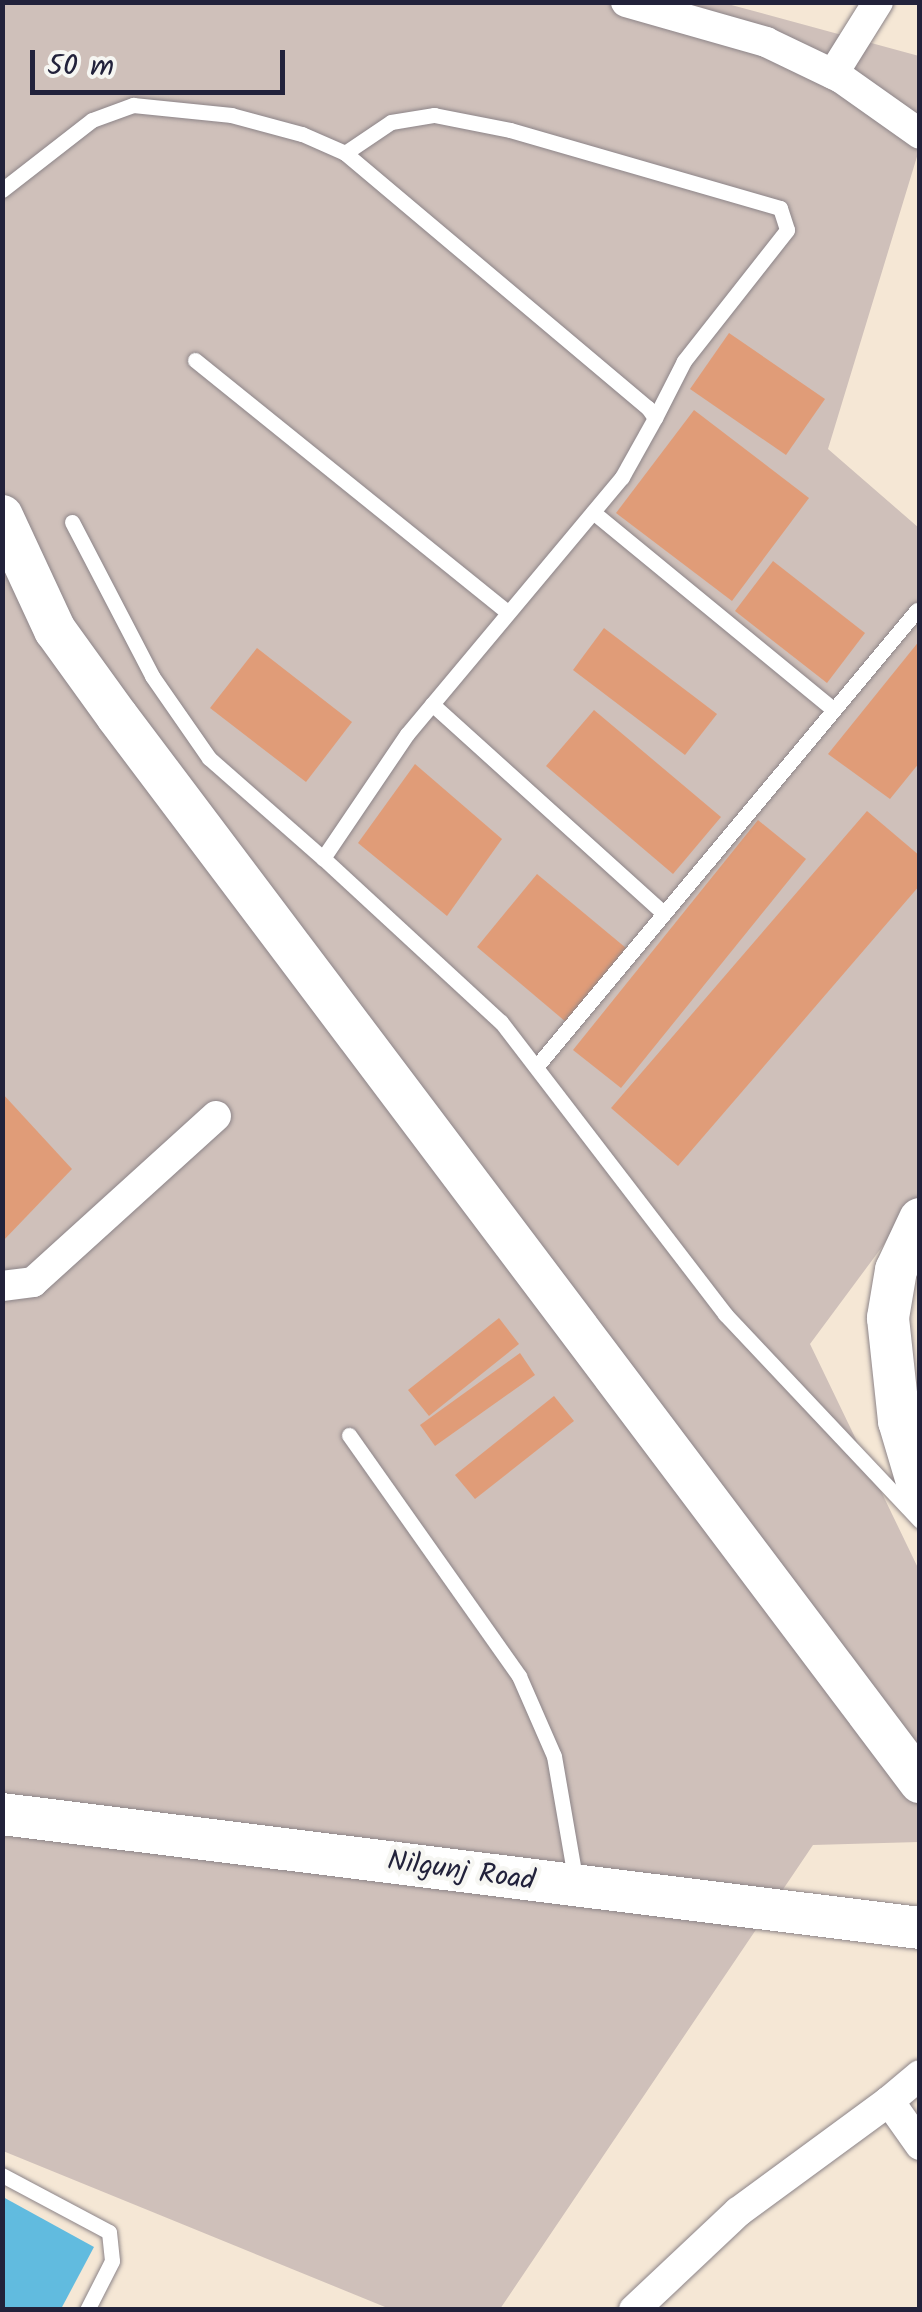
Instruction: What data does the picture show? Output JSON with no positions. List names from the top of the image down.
{
  "streets": {
    "street": ["Nilgunj Road"]
  },
  "scale_bar": "50 m"
}
